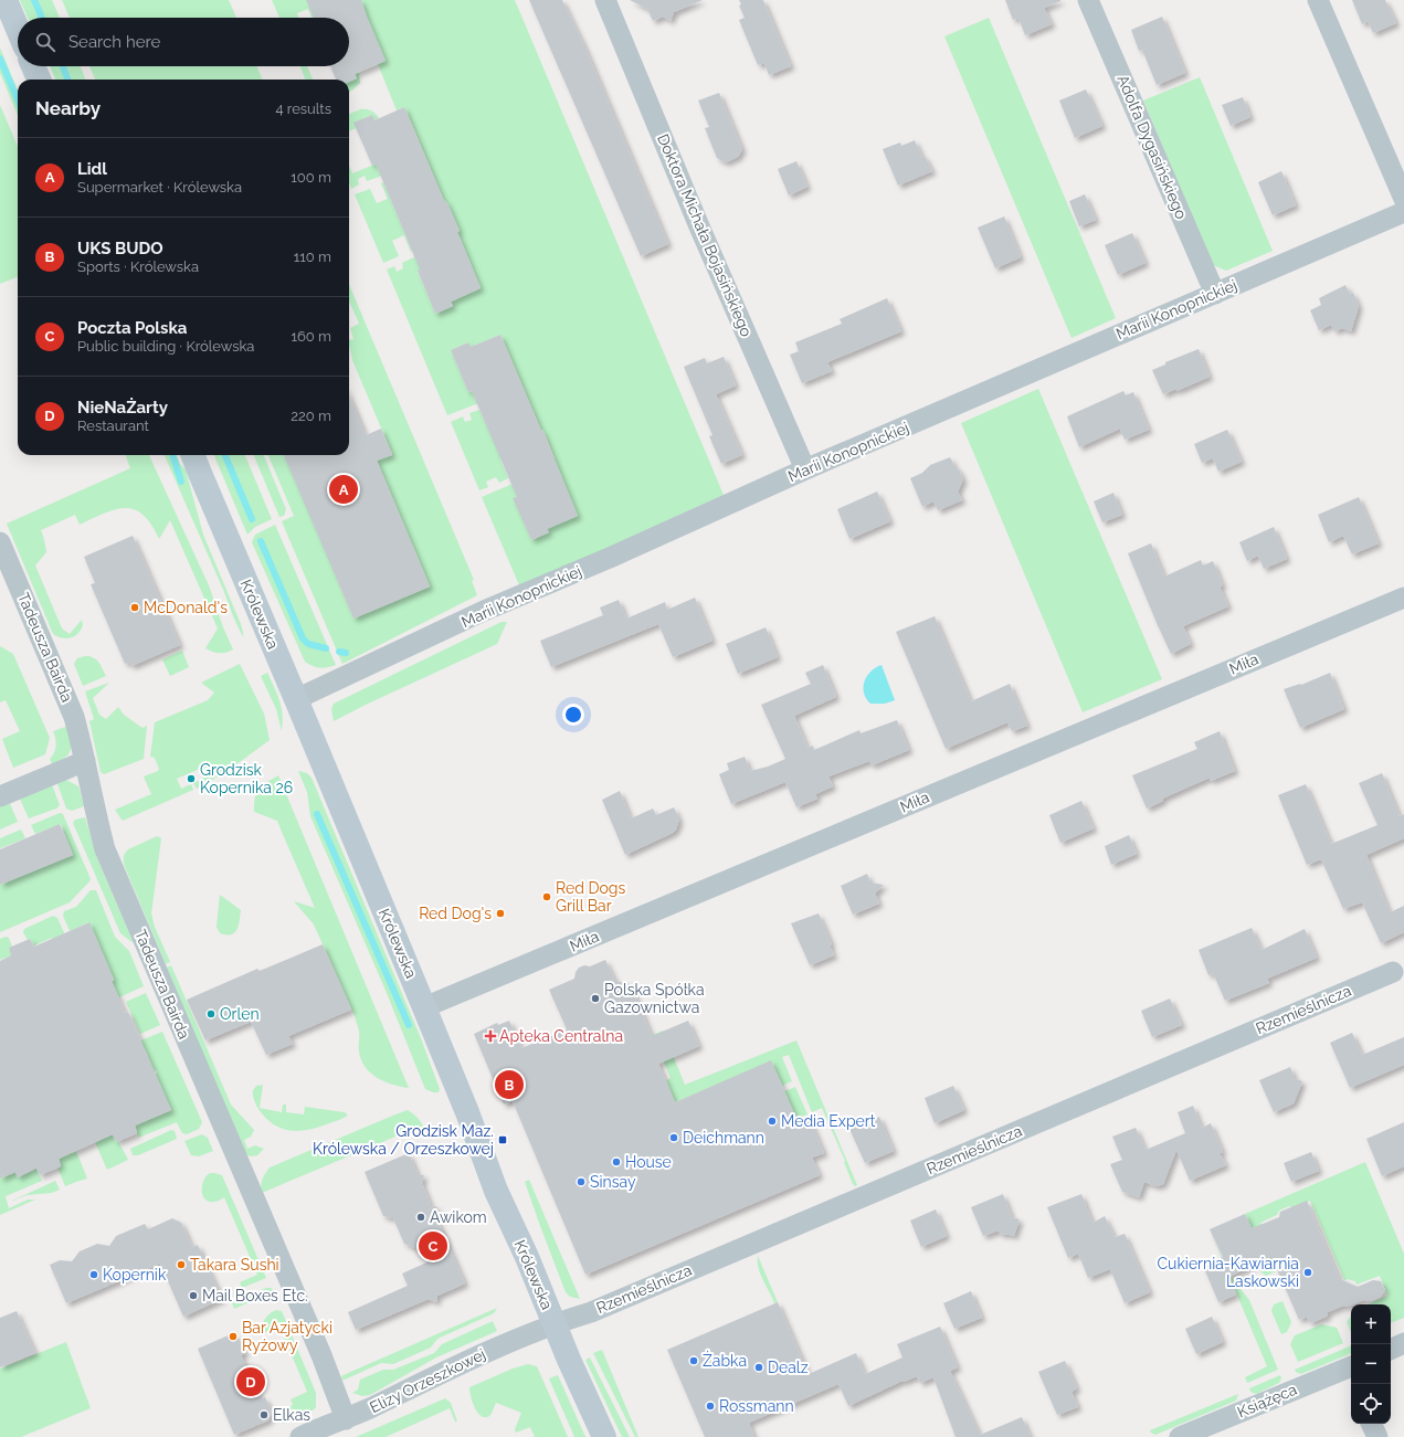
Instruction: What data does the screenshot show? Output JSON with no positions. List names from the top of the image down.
{
  "streets": {
    "main road": ["Królewska"],
    "street": [
      "Adolfa Dygasińskiego",
      "Doktora Michała Bojasińskiego",
      "Marii Konopnickiej",
      "Tadeusza Bairda",
      "Miła",
      "Rzemieślnicza",
      "Elizy Orzeszkowej",
      "Książęca"
    ]
  },
  "crossings": [
    ["Adolfa Dygasińskiego", "Marii Konopnickiej"],
    ["Doktora Michała Bojasińskiego", "Marii Konopnickiej"],
    ["Marii Konopnickiej", "Królewska"],
    ["Królewska", "Miła"],
    ["Królewska", "Rzemieślnicza"],
    ["Królewska", "Elizy Orzeszkowej"],
    ["Tadeusza Bairda", "Elizy Orzeszkowej"],
    ["Rzemieślnicza", "Elizy Orzeszkowej"]
  ],
  "places": {
    "other": [
      "McDonald's",
      "Grodzisk Kopernika 26",
      "Red Dogs Grill Bar",
      "Red Dog's",
      "Polska Spółka Gazownictwa",
      "Orlen",
      "Media Expert",
      "Deichmann",
      "House",
      "Sinsay",
      "Awikom",
      "Takara Sushi",
      "Cukiernia-Kawiarnia Laskowski",
      "Kopernik",
      "Mail Boxes Etc.",
      "Bar Azjatycki Ryżowy",
      "Żabka",
      "Dealz",
      "Rossmann",
      "Elkas"
    ],
    "health": ["Apteka Centralna"],
    "transit": ["Grodzisk Maz. Królewska / Orzeszkowej"]
  },
  "page": {
    "search": "Search here",
    "heading": ["Nearby", "4 results"],
    "list": [
      {
        "mark": "A",
        "name": "Lidl",
        "note": "Supermarket · Królewska",
        "value": "100 m"
      },
      {
        "mark": "B",
        "name": "UKS BUDO",
        "note": "Sports · Królewska",
        "value": "110 m"
      },
      {
        "mark": "C",
        "name": "Poczta Polska",
        "note": "Public building · Królewska",
        "value": "160 m"
      },
      {
        "mark": "D",
        "name": "NieNaŻarty",
        "note": "Restaurant",
        "value": "220 m"
      }
    ],
    "pins": [
      "A",
      "B",
      "C",
      "D"
    ],
    "map_buttons": ["+", "−"]
  }
}
